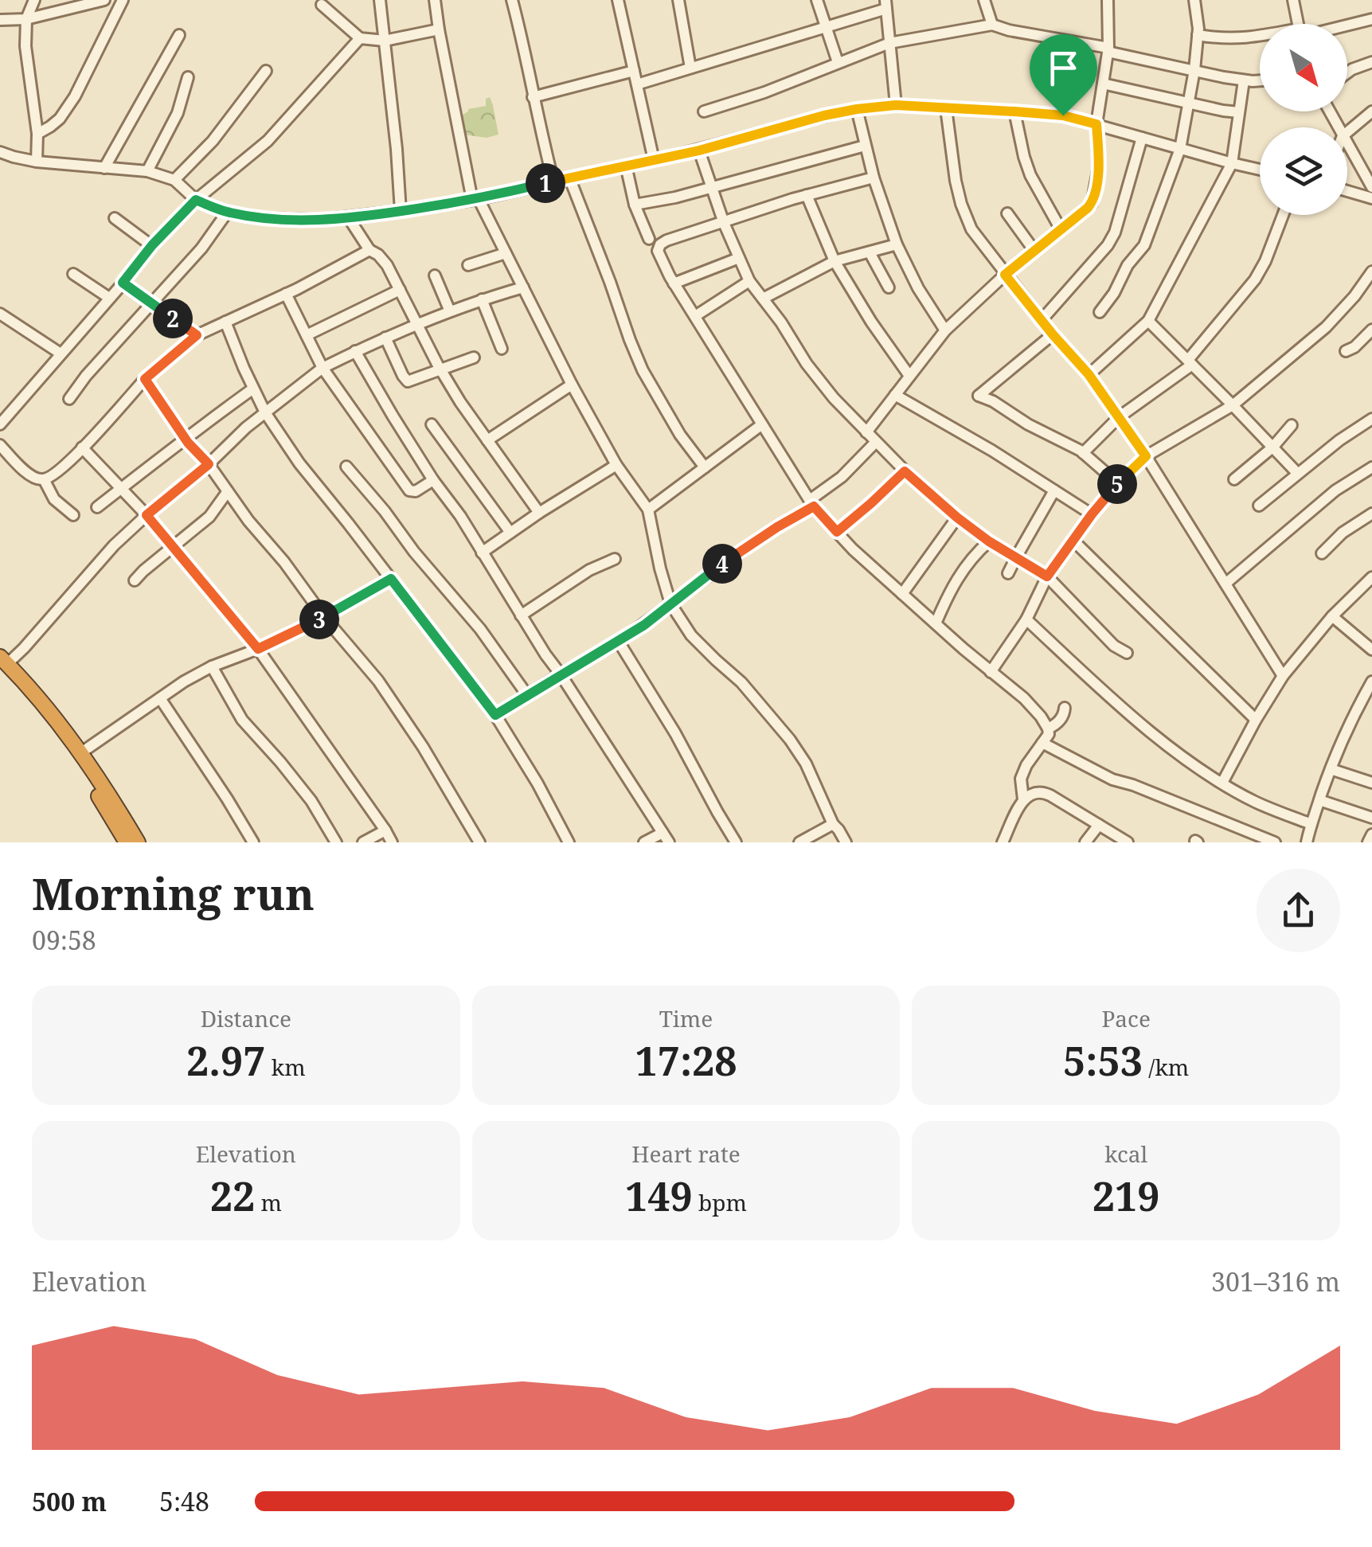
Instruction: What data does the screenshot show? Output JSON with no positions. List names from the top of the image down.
{
  "north": "bottom right",
  "page": {
    "pins": [
      "1",
      "2",
      "5",
      "4",
      "3"
    ],
    "heading": ["Morning run", "09:58"],
    "stats": [
      ["Distance", "2.97 km"],
      ["Time", "17:28"],
      ["Pace", "5:53 /km"],
      ["Elevation", "22 m"],
      ["Heart rate", "149 bpm"],
      ["kcal", "219"]
    ],
    "chart": ["Elevation", "301–316 m"],
    "list": [
      {
        "name": "500 m",
        "note": "5:48"
      }
    ]
  }
}
